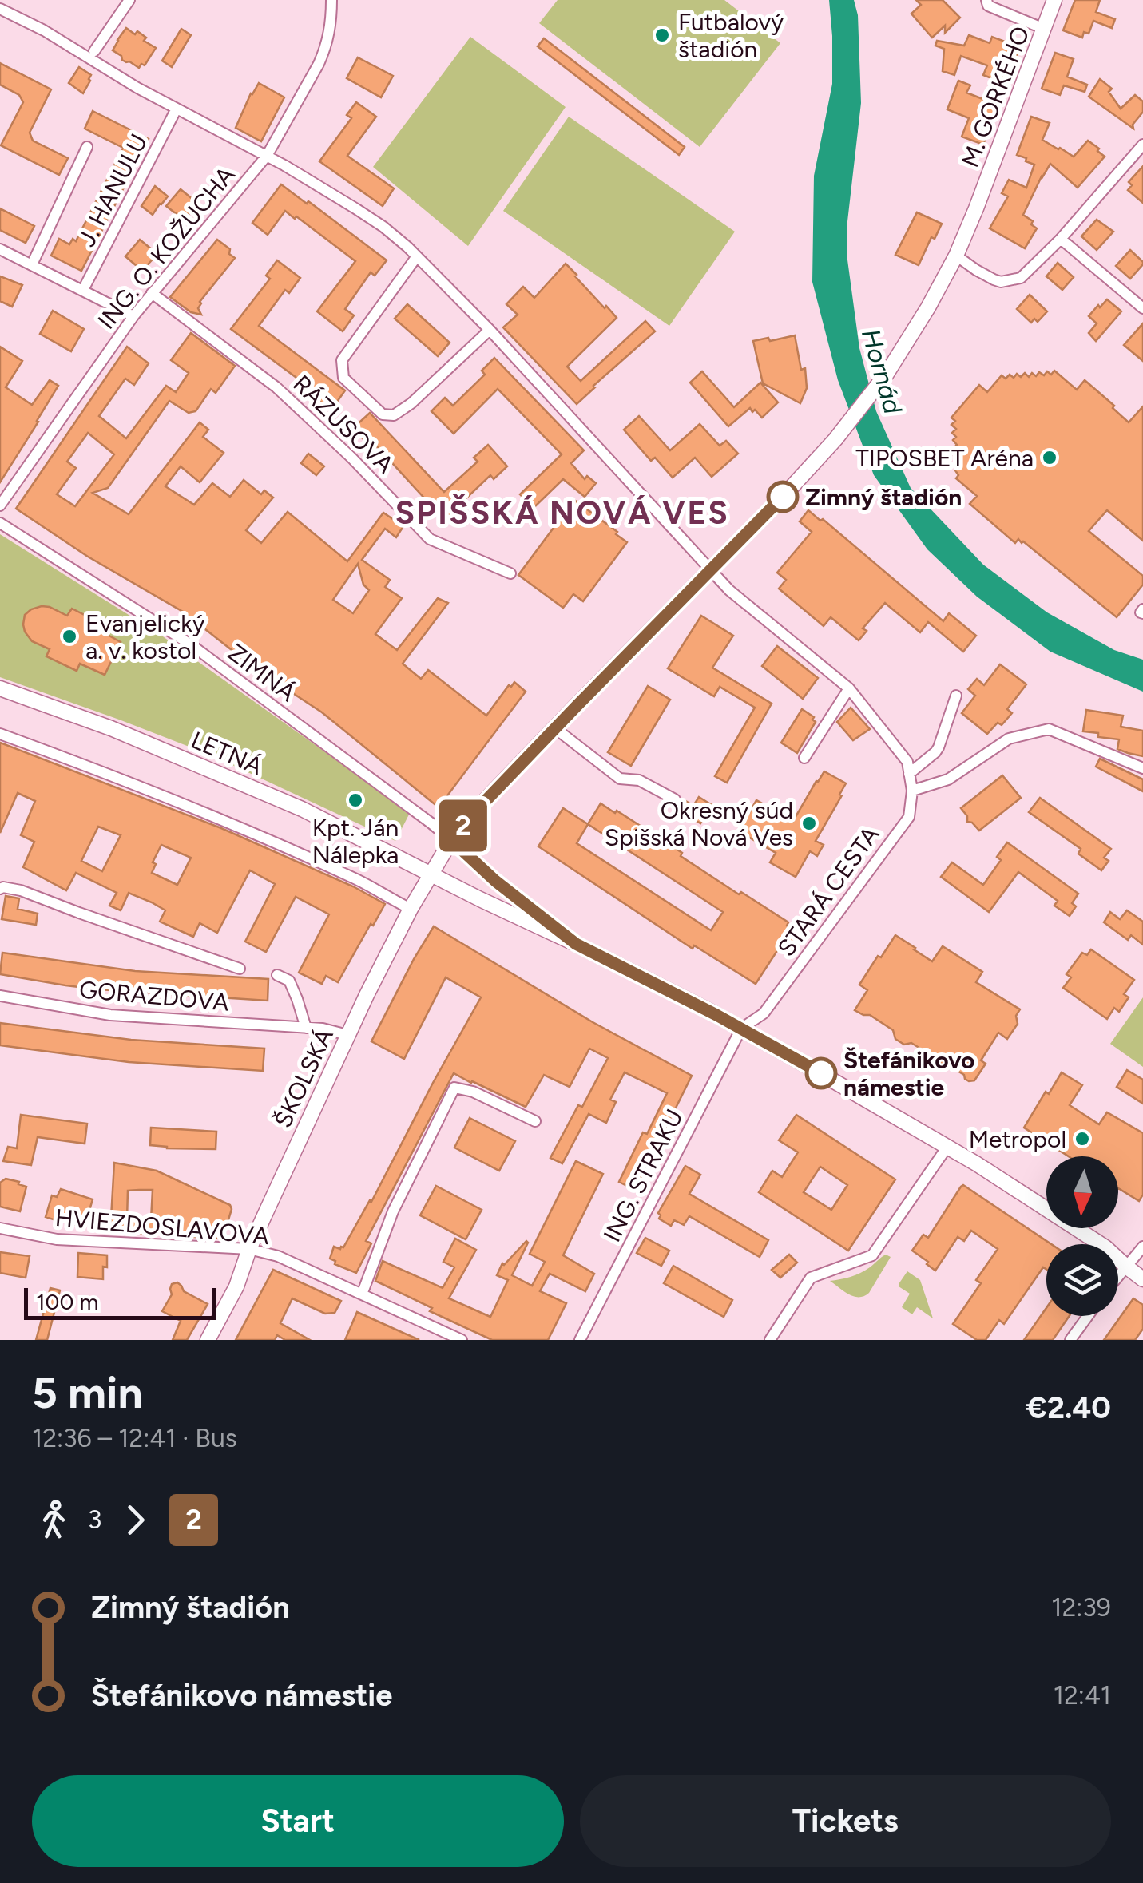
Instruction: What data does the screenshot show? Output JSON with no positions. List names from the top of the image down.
{
  "streets": {
    "main road": ["M. GORKÉHO", "LETNÁ", "ŠKOLSKÁ"],
    "street": [
      "J. HANULU",
      "ING. O. KOŽUCHA",
      "RÁZUSOVA",
      "ZIMNÁ",
      "STARÁ CESTA",
      "GORAZDOVA",
      "ING. STRAKU",
      "HVIEZDOSLAVOVA"
    ]
  },
  "crossings": [
    ["M. GORKÉHO", "ŠKOLSKÁ"],
    ["ING. O. KOŽUCHA", "RÁZUSOVA"],
    ["ZIMNÁ", "ŠKOLSKÁ"],
    ["LETNÁ", "ŠKOLSKÁ"],
    ["STARÁ CESTA", "ING. STRAKU"],
    ["GORAZDOVA", "ŠKOLSKÁ"],
    ["ŠKOLSKÁ", "HVIEZDOSLAVOVA"]
  ],
  "districts": ["SPIŠSKÁ NOVÁ VES"],
  "water": ["Hornád"],
  "places": [
    "Futbalový štadión",
    "TIPOSBET Aréna",
    "Zimný štadión",
    "Evanjelický a. v. kostol",
    "Kpt. Ján Nálepka",
    "Okresný súd Spišská Nová Ves",
    "Štefánikovo námestie",
    "Metropol"
  ],
  "lines": ["bus line 2"],
  "scale_bar": "100 m",
  "north": "bottom",
  "page": {
    "on_map": "2",
    "scale": "100 m",
    "heading": ["5 min", "12:36 – 12:41 · Bus", "€2.40"],
    "legs": ["3", "2"],
    "list": [
      {
        "name": "Zimný štadión",
        "value": "12:39"
      },
      {
        "name": "Štefánikovo námestie",
        "value": "12:41"
      }
    ],
    "buttons": ["Start", "Tickets"]
  }
}
